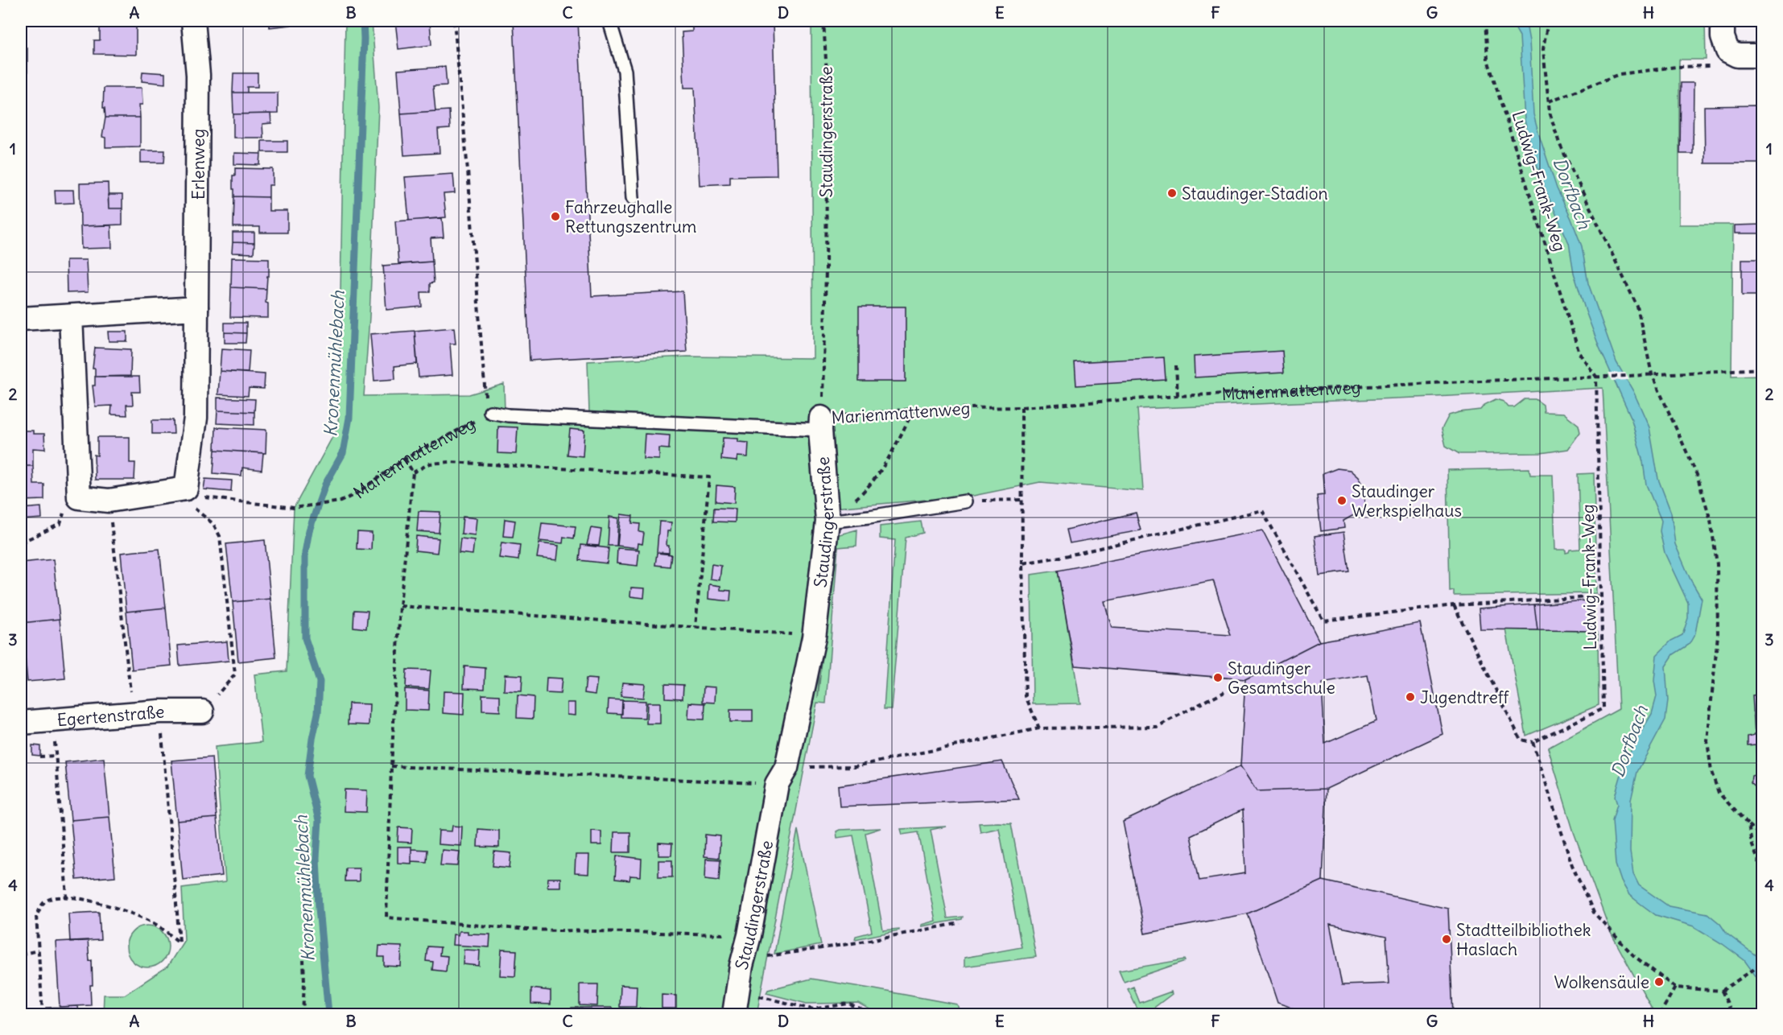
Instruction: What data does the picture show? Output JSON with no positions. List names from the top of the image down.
{
  "streets": {
    "street": ["Staudingerstraße", "Erlenweg", "Egertenstraße"],
    "lane": ["Marienmattenweg"],
    "path": ["Ludwig-Frank-Weg"]
  },
  "crossings": [
    ["Staudingerstraße", "Marienmattenweg"],
    ["Ludwig-Frank-Weg", "Marienmattenweg"]
  ],
  "water": ["Dorfbach", "Kronenmühlebach"],
  "places": [
    "Staudinger-Stadion",
    "Fahrzeughalle Rettungszentrum",
    "Staudinger Werkspielhaus",
    "Staudinger Gesamtschule",
    "Jugendtreff",
    "Stadtteilbibliothek Haslach",
    "Wolkensäule"
  ],
  "grid": {
    "columns": [
      "A",
      "B",
      "C",
      "D",
      "E",
      "F",
      "G",
      "H"
    ],
    "rows": [
      "1",
      "2",
      "3",
      "4"
    ]
  }
}
